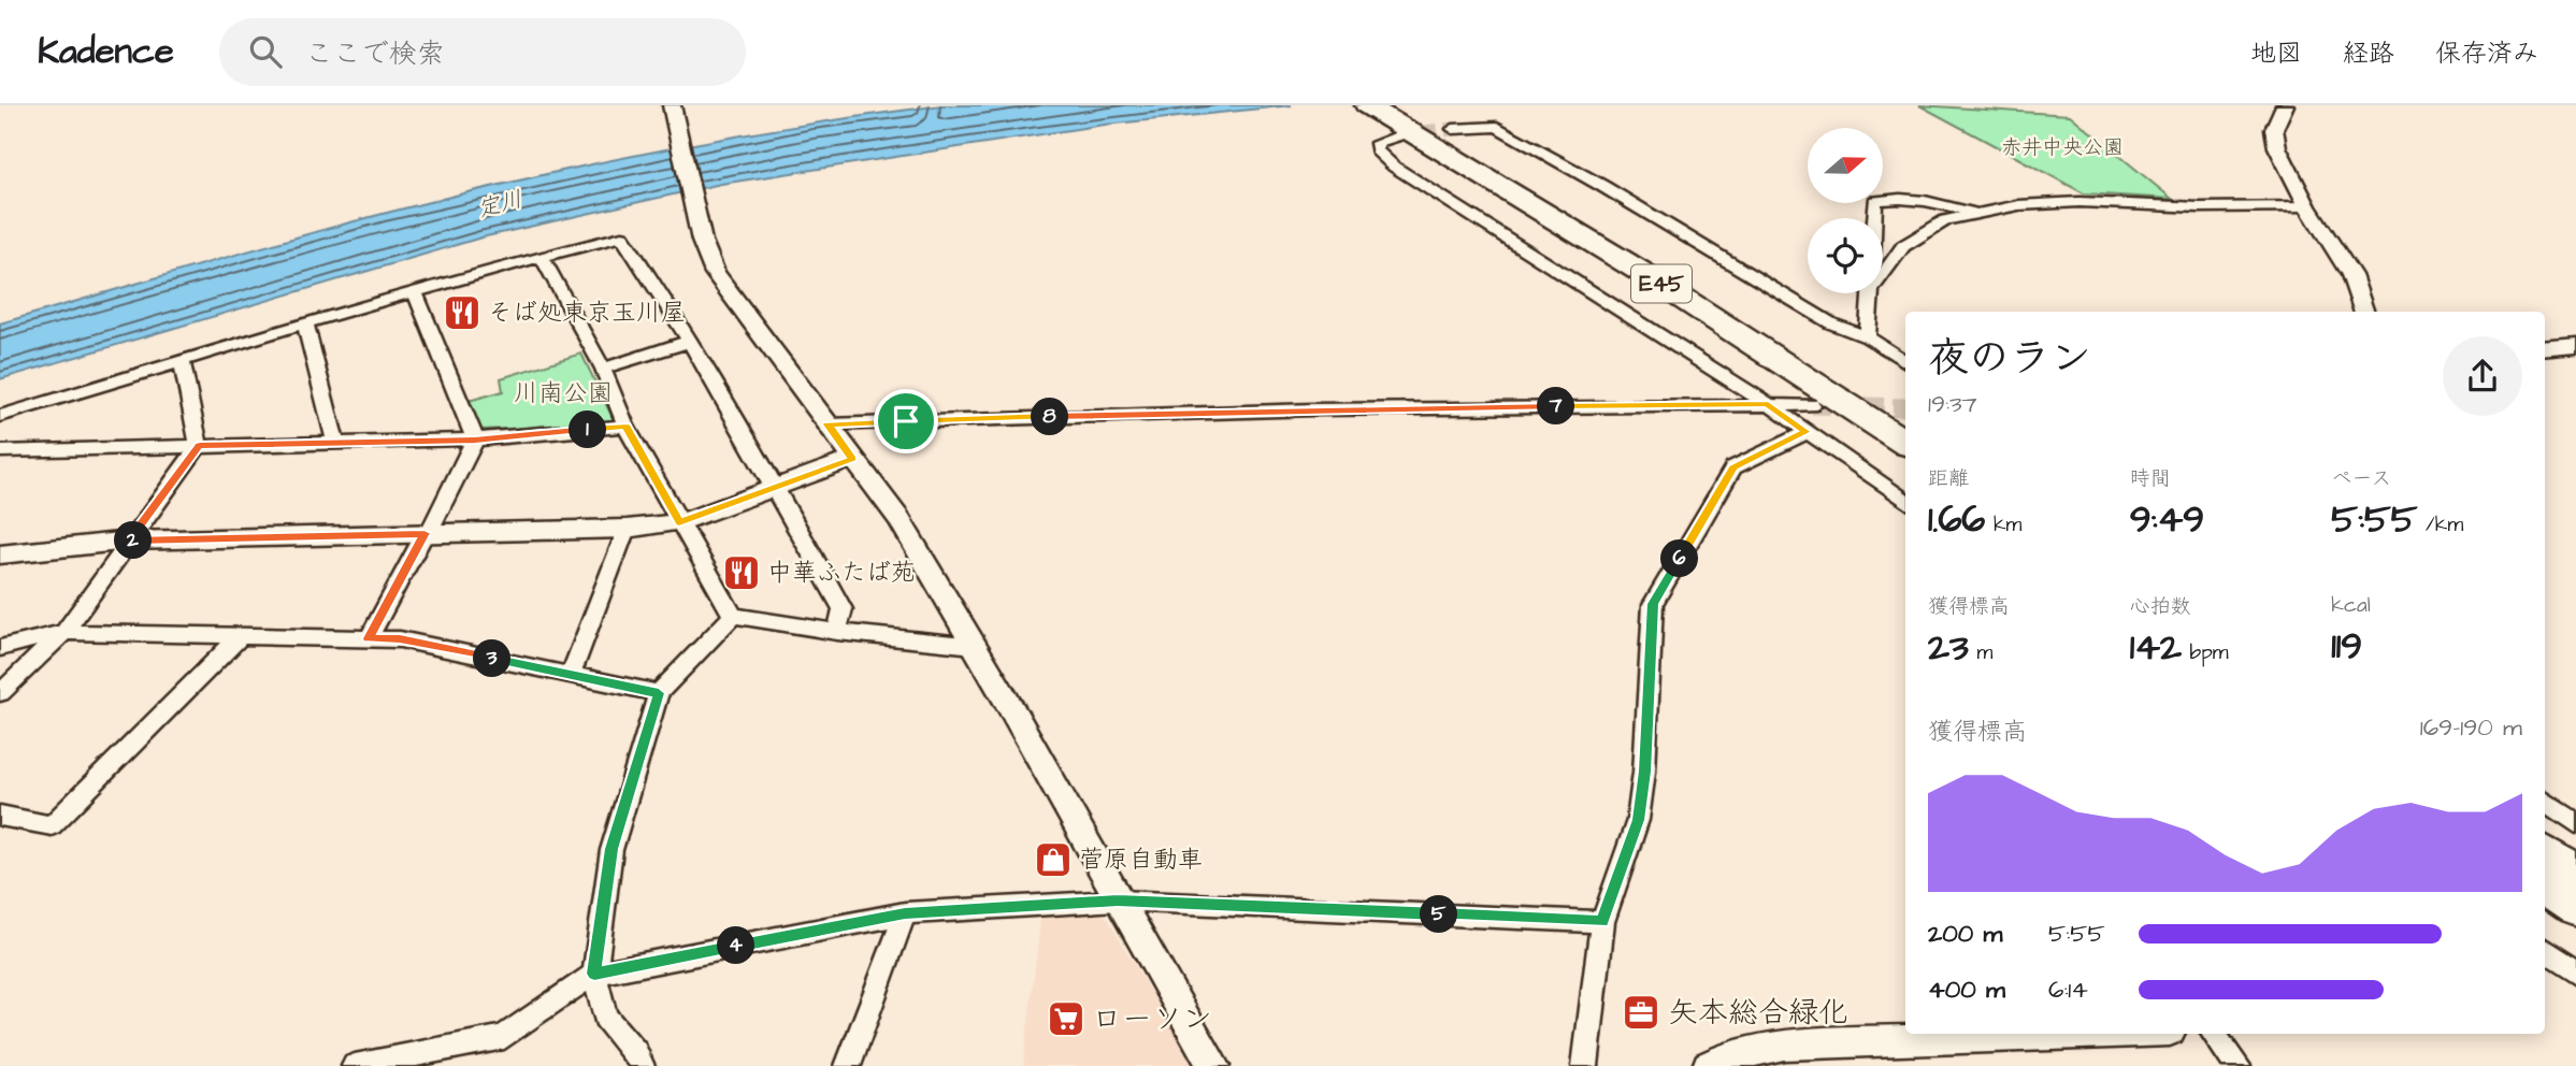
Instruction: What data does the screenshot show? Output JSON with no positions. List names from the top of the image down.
{
  "streets": {
    "highway": ["E45"]
  },
  "water": ["定川"],
  "parks": ["赤井中央公園", "川南公園"],
  "places": {
    "restaurant": ["そば処東京玉川屋", "中華ふたば苑"],
    "shop": ["菅原自動車"],
    "office": ["矢本総合緑化"],
    "supermarket": ["ローソン"]
  },
  "north": "right",
  "page": {
    "header": "Kadence",
    "search": "ここで検索",
    "nav": ["地図", "経路", "保存済み"],
    "heading": ["夜のラン", "19:37"],
    "pins": [
      "7",
      "8",
      "1",
      "2",
      "6",
      "3",
      "5",
      "4"
    ],
    "stats": [
      ["距離", "1.66 km"],
      ["時間", "9:49"],
      ["ペース", "5:55 /km"],
      ["獲得標高", "23 m"],
      ["心拍数", "142 bpm"],
      ["kcal", "119"]
    ],
    "chart": ["獲得標高", "169–190 m"],
    "list": [
      {
        "name": "200 m",
        "note": "5:55"
      },
      {
        "name": "400 m",
        "note": "6:14"
      }
    ]
  }
}
